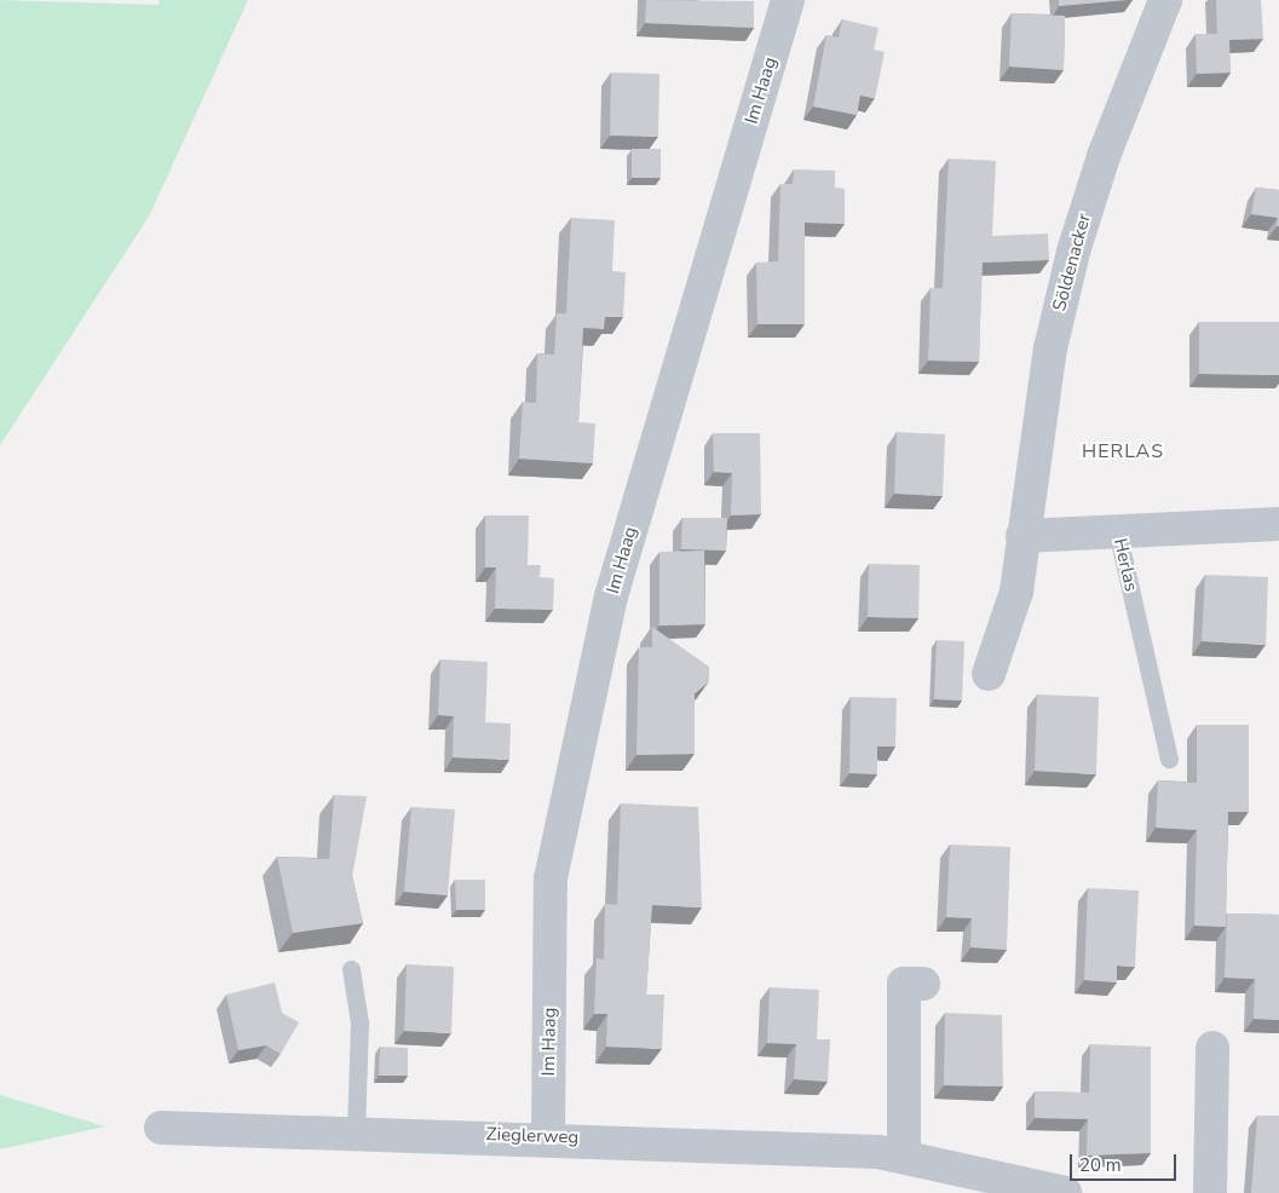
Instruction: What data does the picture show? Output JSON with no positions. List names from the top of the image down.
{
  "streets": {
    "street": [
      "Im Haag",
      "Söldenacker",
      "Herlas",
      "Zieglerweg"
    ]
  },
  "crossings": [
    ["Im Haag", "Zieglerweg"]
  ],
  "districts": ["HERLAS"],
  "scale_bar": "20 m"
}
